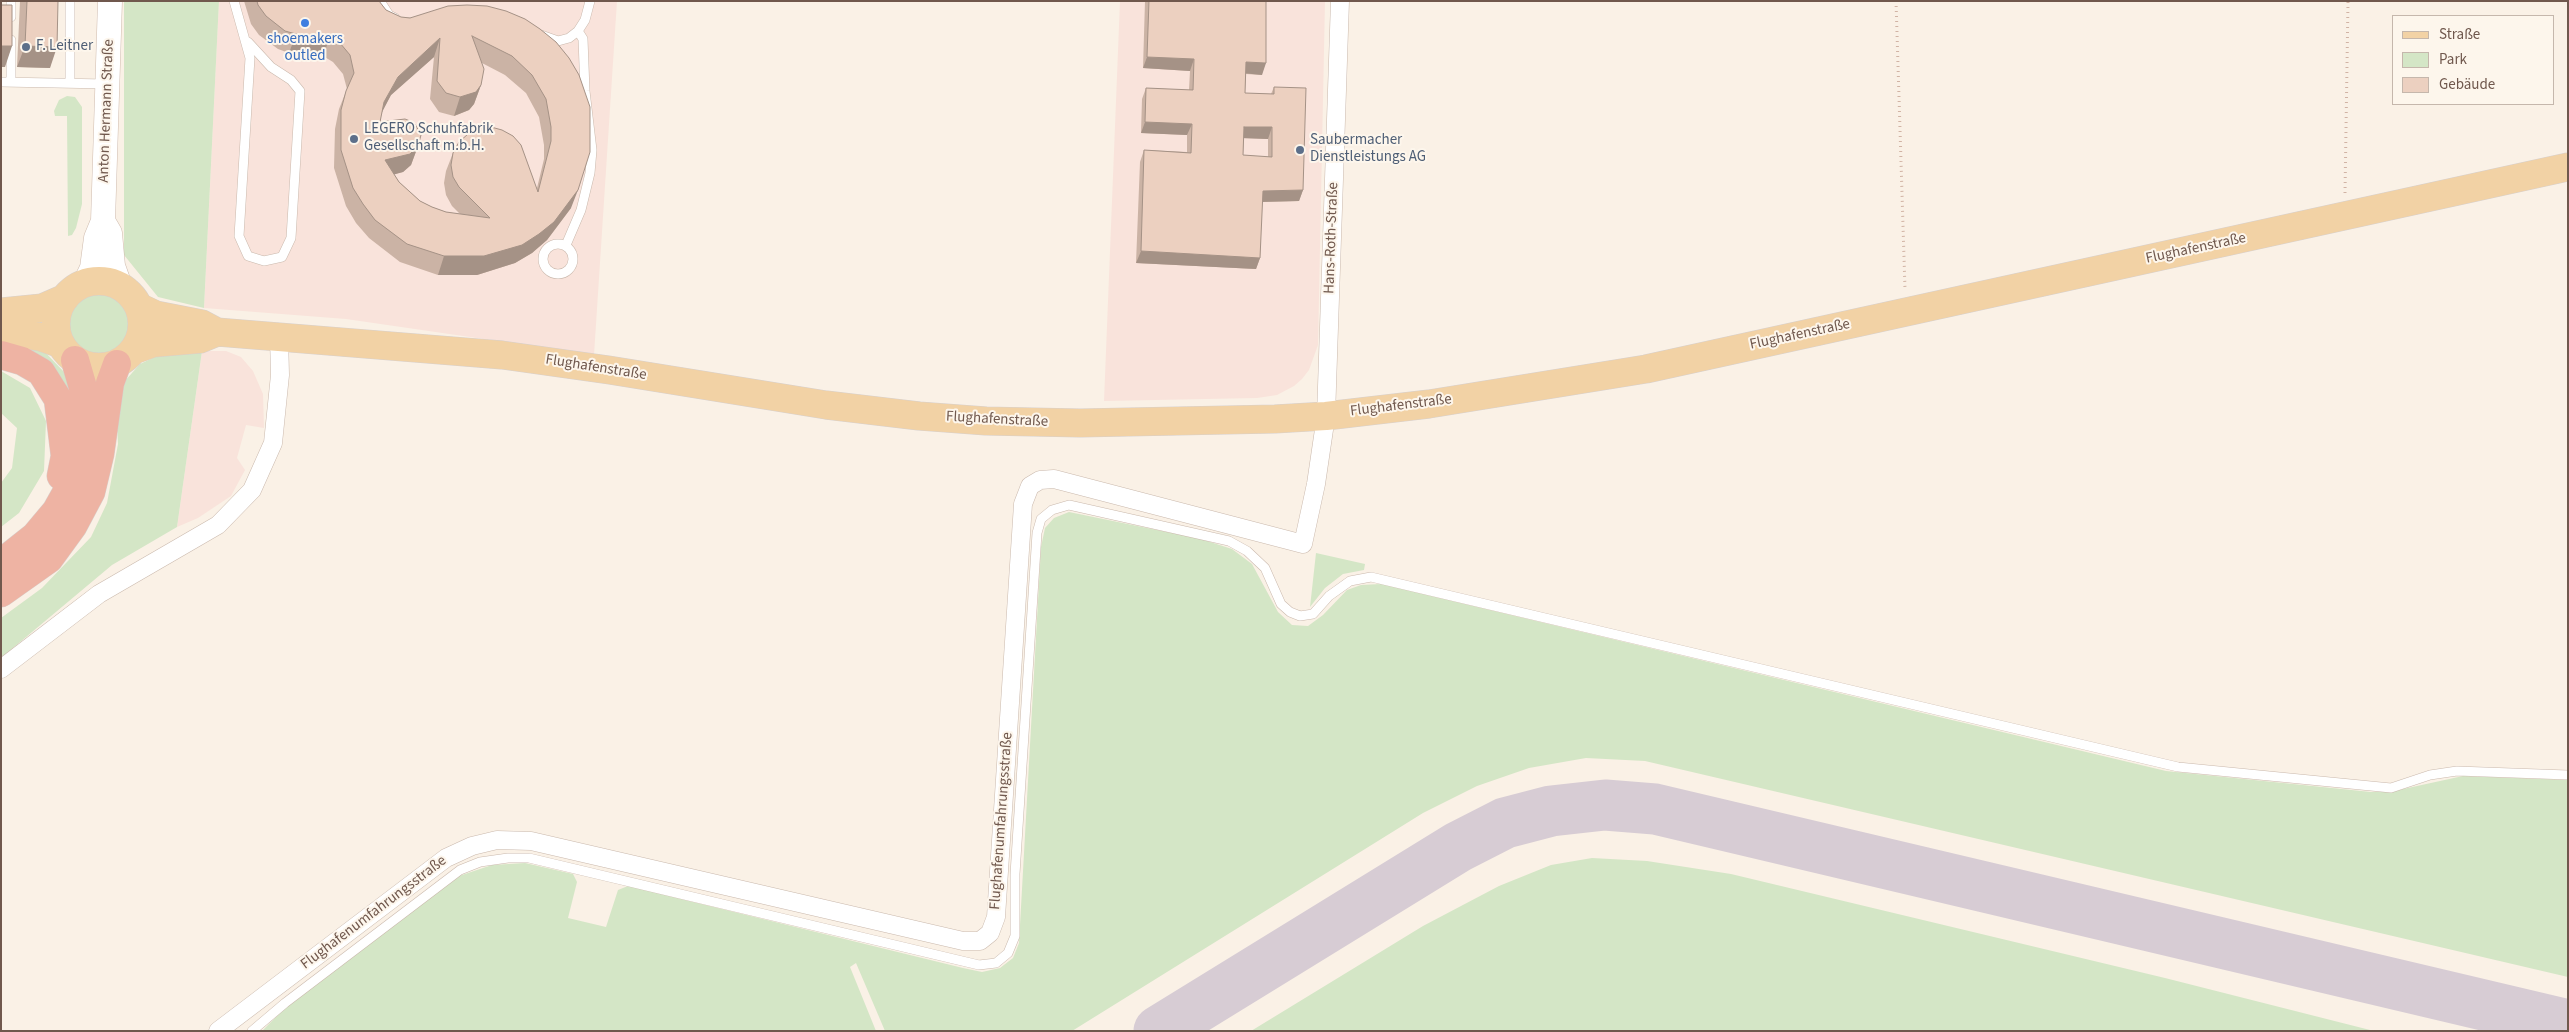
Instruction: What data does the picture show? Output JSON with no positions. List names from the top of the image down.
{
  "streets": {
    "main road": ["Anton Hermann Straße", "Flughafenstraße"],
    "street": ["Hans-Roth-Straße", "Flughafenumfahrungsstraße"]
  },
  "crossings": [
    ["Anton Hermann Straße", "Flughafenstraße"],
    ["Hans-Roth-Straße", "Flughafenstraße"],
    ["Hans-Roth-Straße", "Flughafenumfahrungsstraße"],
    ["Flughafenstraße", "Flughafenumfahrungsstraße"]
  ],
  "places": [
    "shoemakers outled",
    "F. Leitner",
    "LEGERO Schuhfabrik Gesellschaft m.b.H.",
    "Saubermacher Dienstleistungs AG"
  ],
  "legend": ["Straße", "Park", "Gebäude"]
}
